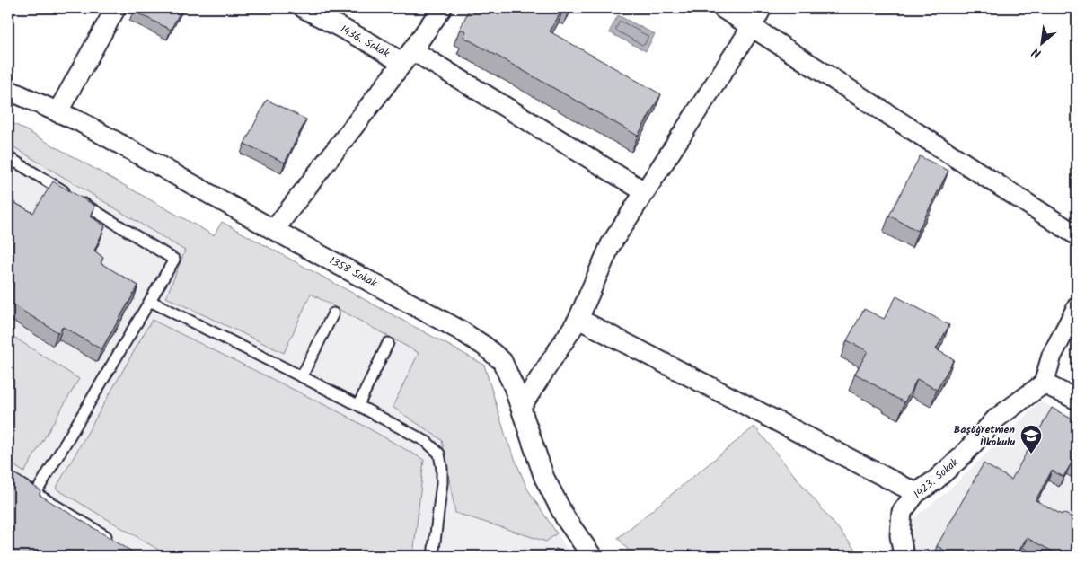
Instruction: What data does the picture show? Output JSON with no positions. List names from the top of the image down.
{
  "streets": {
    "street": ["1436. Sokak", "1358 Sokak", "1423. Sokak"]
  },
  "places": {
    "school or university": ["Başöğretmen İlkokulu"]
  },
  "north": "bottom left"
}
